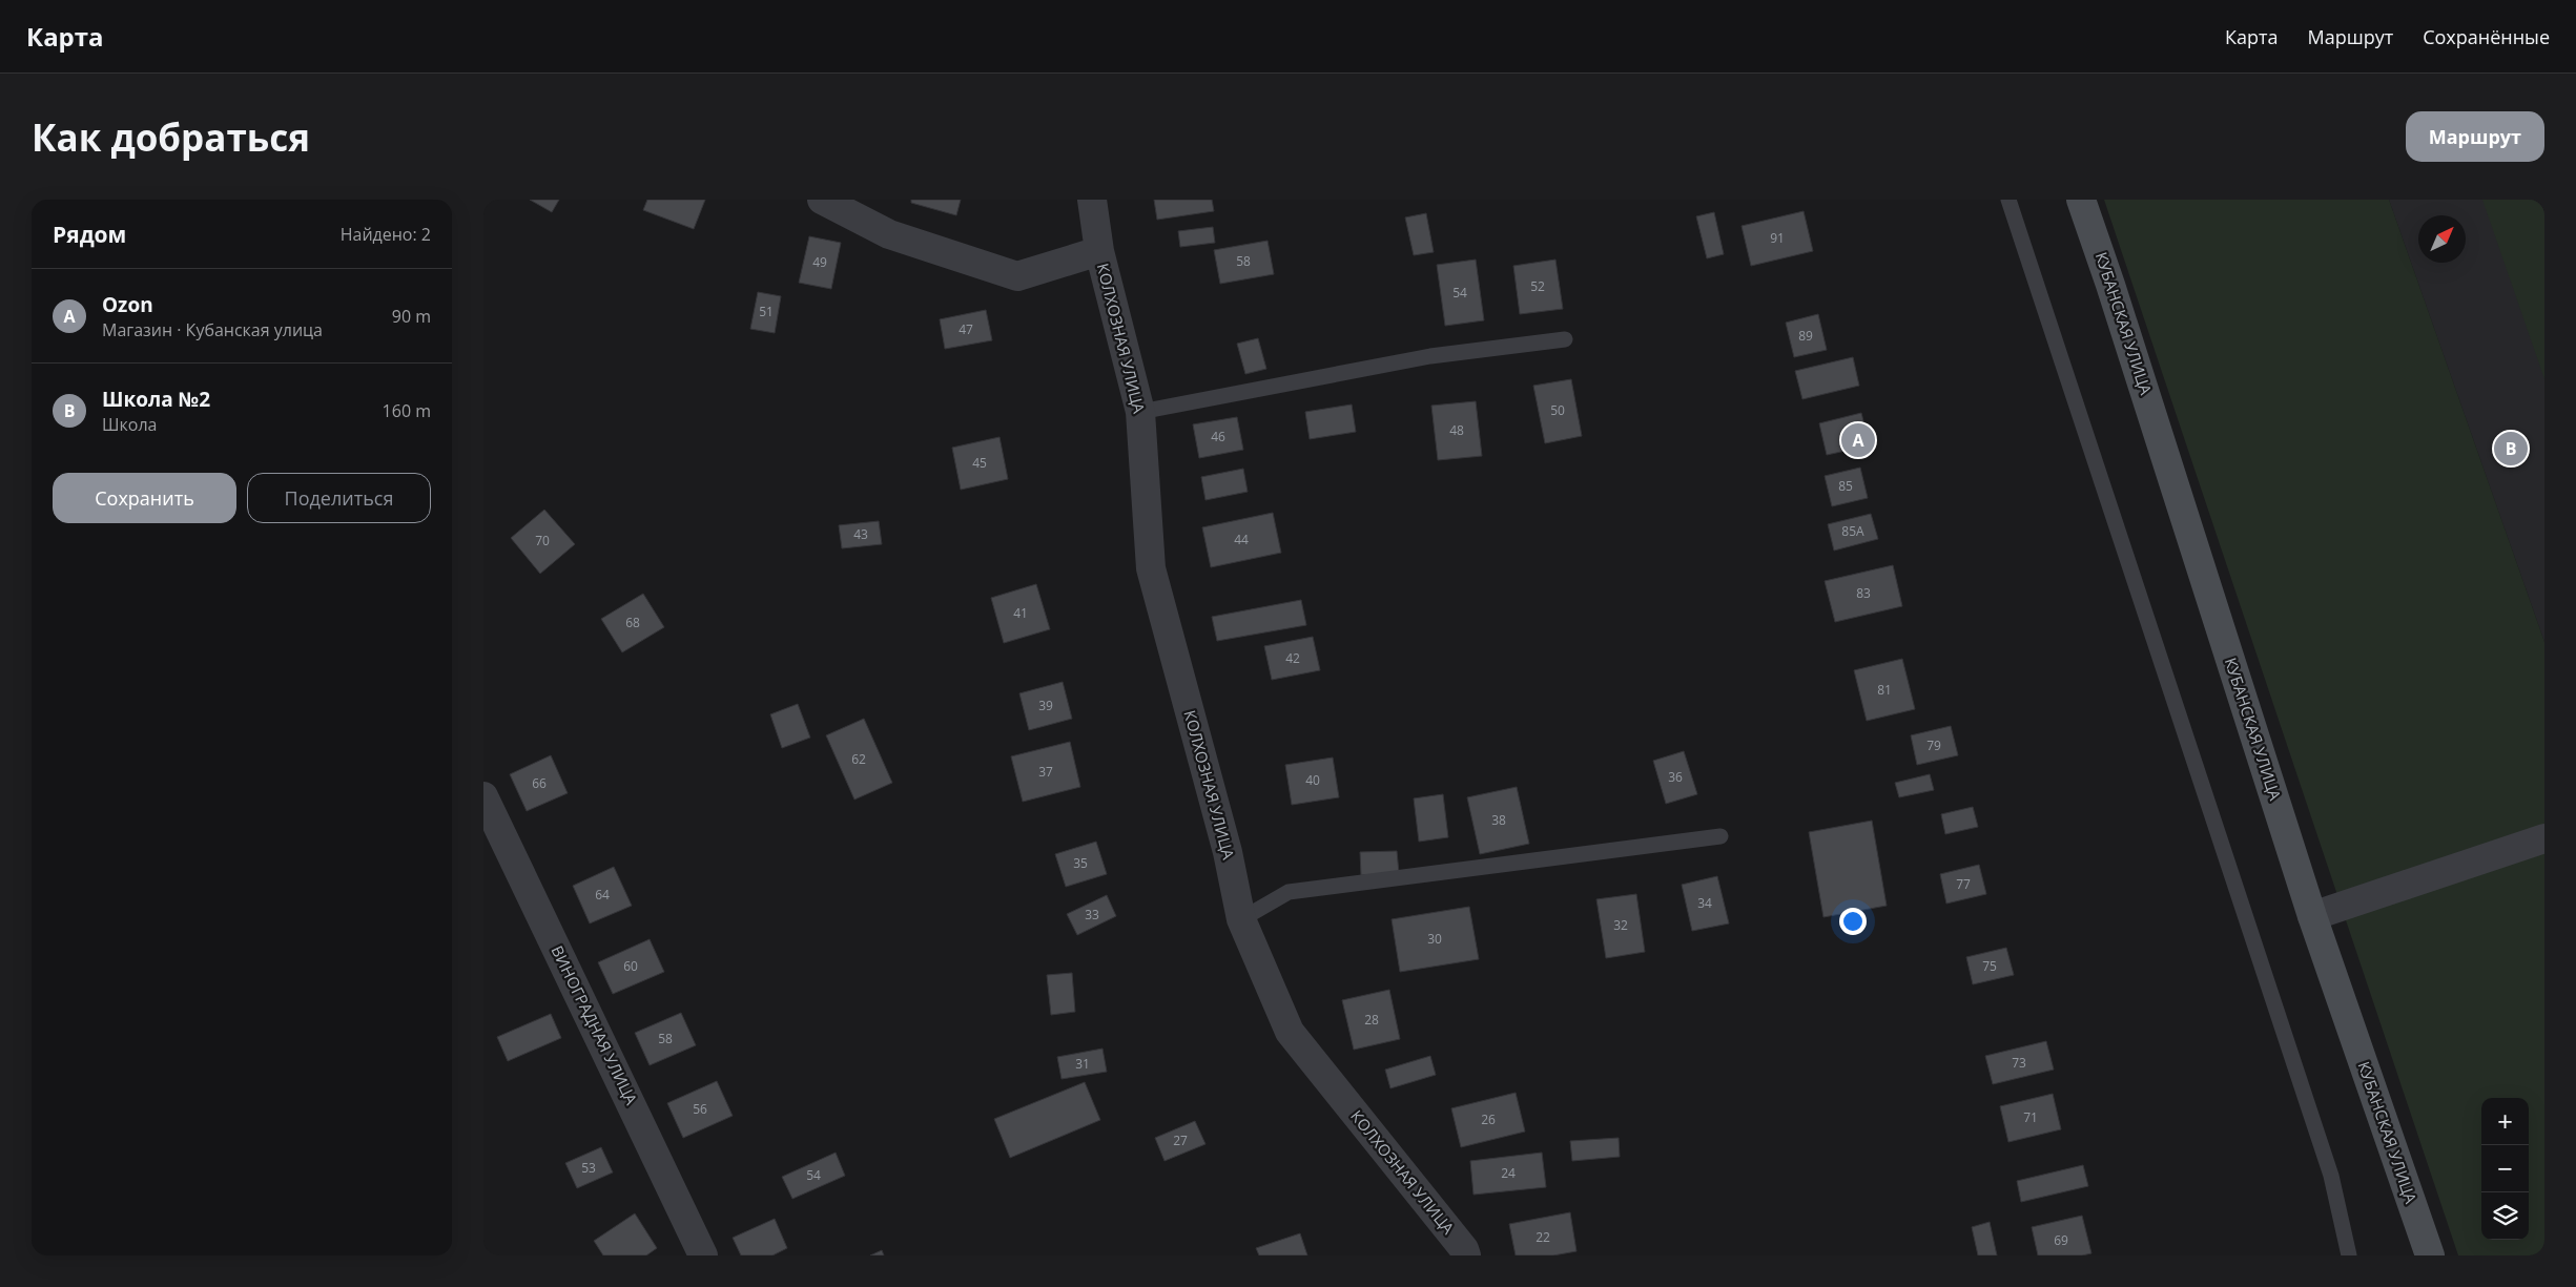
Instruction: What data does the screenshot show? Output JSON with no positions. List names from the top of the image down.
{
  "streets": {
    "main road": ["КУБАНСКАЯ УЛИЦА"],
    "street": ["КОЛХОЗНАЯ УЛИЦА", "ВИНОГРАДНАЯ УЛИЦА"]
  },
  "house_numbers": [
    "91",
    "58",
    "49",
    "52",
    "54",
    "51",
    "47",
    "89",
    "50",
    "48",
    "46",
    "45",
    "85",
    "85А",
    "43",
    "44",
    "70",
    "83",
    "41",
    "68",
    "42",
    "81",
    "39",
    "79",
    "62",
    "37",
    "36",
    "40",
    "66",
    "38",
    "35",
    "77",
    "64",
    "34",
    "33",
    "32",
    "30",
    "60",
    "75",
    "28",
    "58",
    "73",
    "31",
    "56",
    "71",
    "26",
    "27",
    "53",
    "24",
    "54",
    "22",
    "69"
  ],
  "north": "top right",
  "page": {
    "header": "Карта",
    "nav": ["Карта", "Маршрут", "Сохранённые"],
    "buttons": [
      "Маршрут",
      ["Сохранить", "Поделиться"]
    ],
    "title": "Как добраться",
    "heading": ["Рядом", "Найдено: 2"],
    "list": [
      {
        "mark": "A",
        "name": "Ozon",
        "note": "Магазин · Кубанская улица",
        "value": "90 m"
      },
      {
        "mark": "B",
        "name": "Школа №2",
        "note": "Школа",
        "value": "160 m"
      }
    ],
    "pins": ["A", "B"],
    "map_buttons": ["+", "−"]
  }
}
